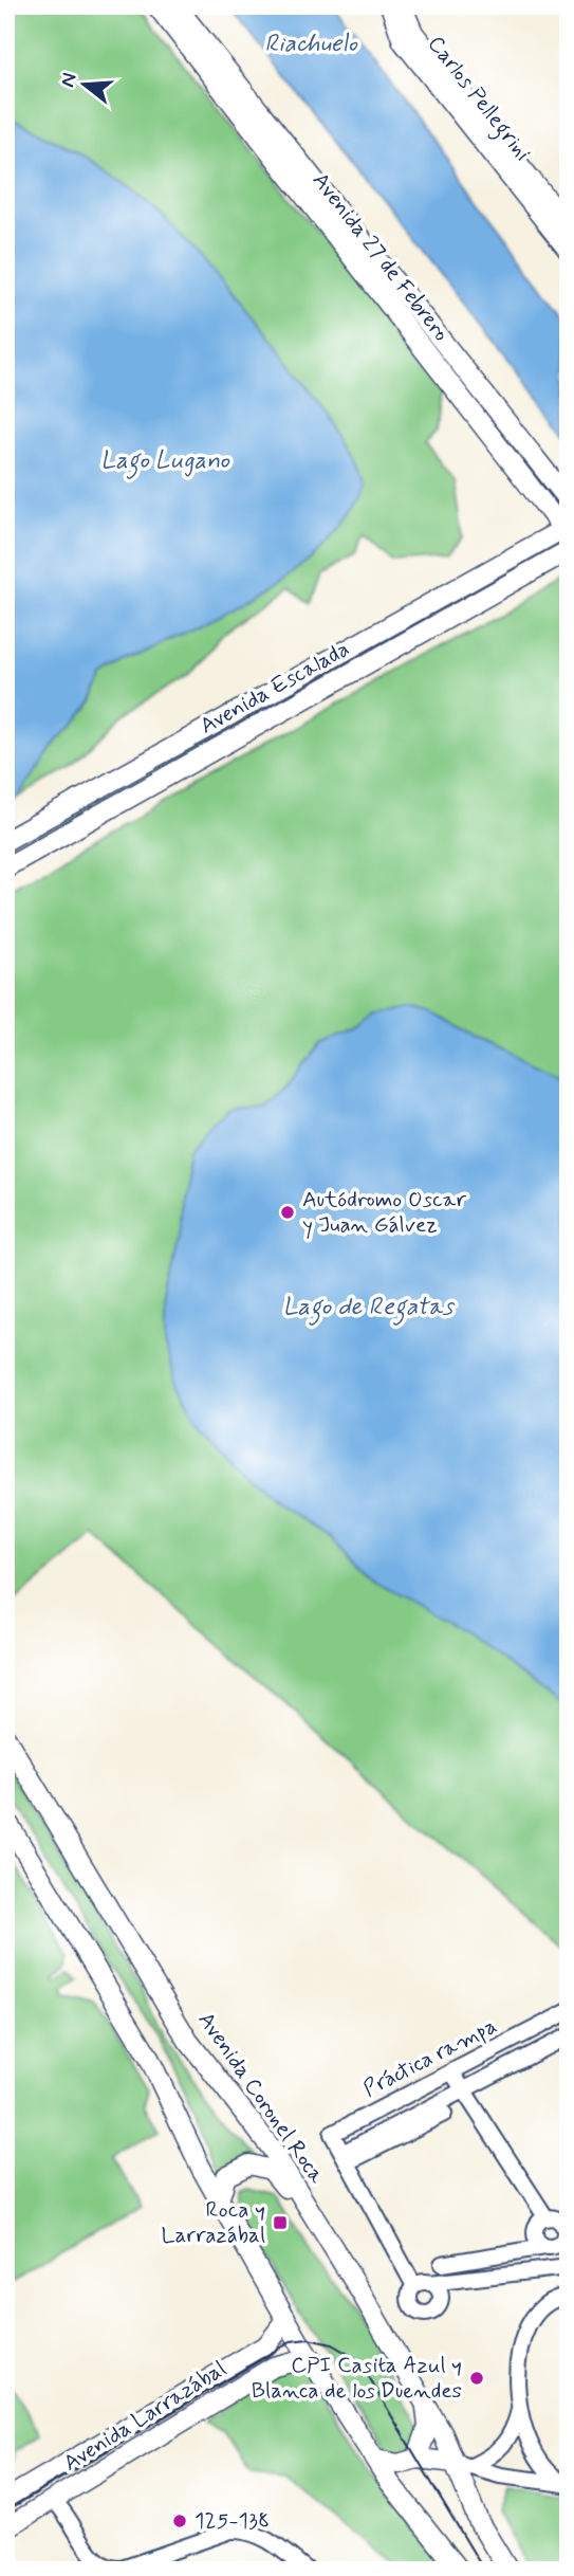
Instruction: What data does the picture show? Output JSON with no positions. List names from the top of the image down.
{
  "streets": {
    "main road": [
      "Carlos Pellegrini",
      "Avenida 27 de Febrero",
      "Avenida Escalada",
      "Avenida Coronel Roca",
      "Avenida Larrazábal"
    ],
    "street": ["Práctica rampa"]
  },
  "crossings": [
    ["Avenida 27 de Febrero", "Avenida Escalada"]
  ],
  "water": ["Riachuelo", "Lago Lugano", "Lago de Regatas"],
  "places": {
    "other": ["Autódromo Oscar y Juan Gálvez", "CPI Casita Azul y Blanca de los Duendes", "125-138"],
    "transit": ["Roca y Larrazábal"]
  },
  "north": "left"
}
